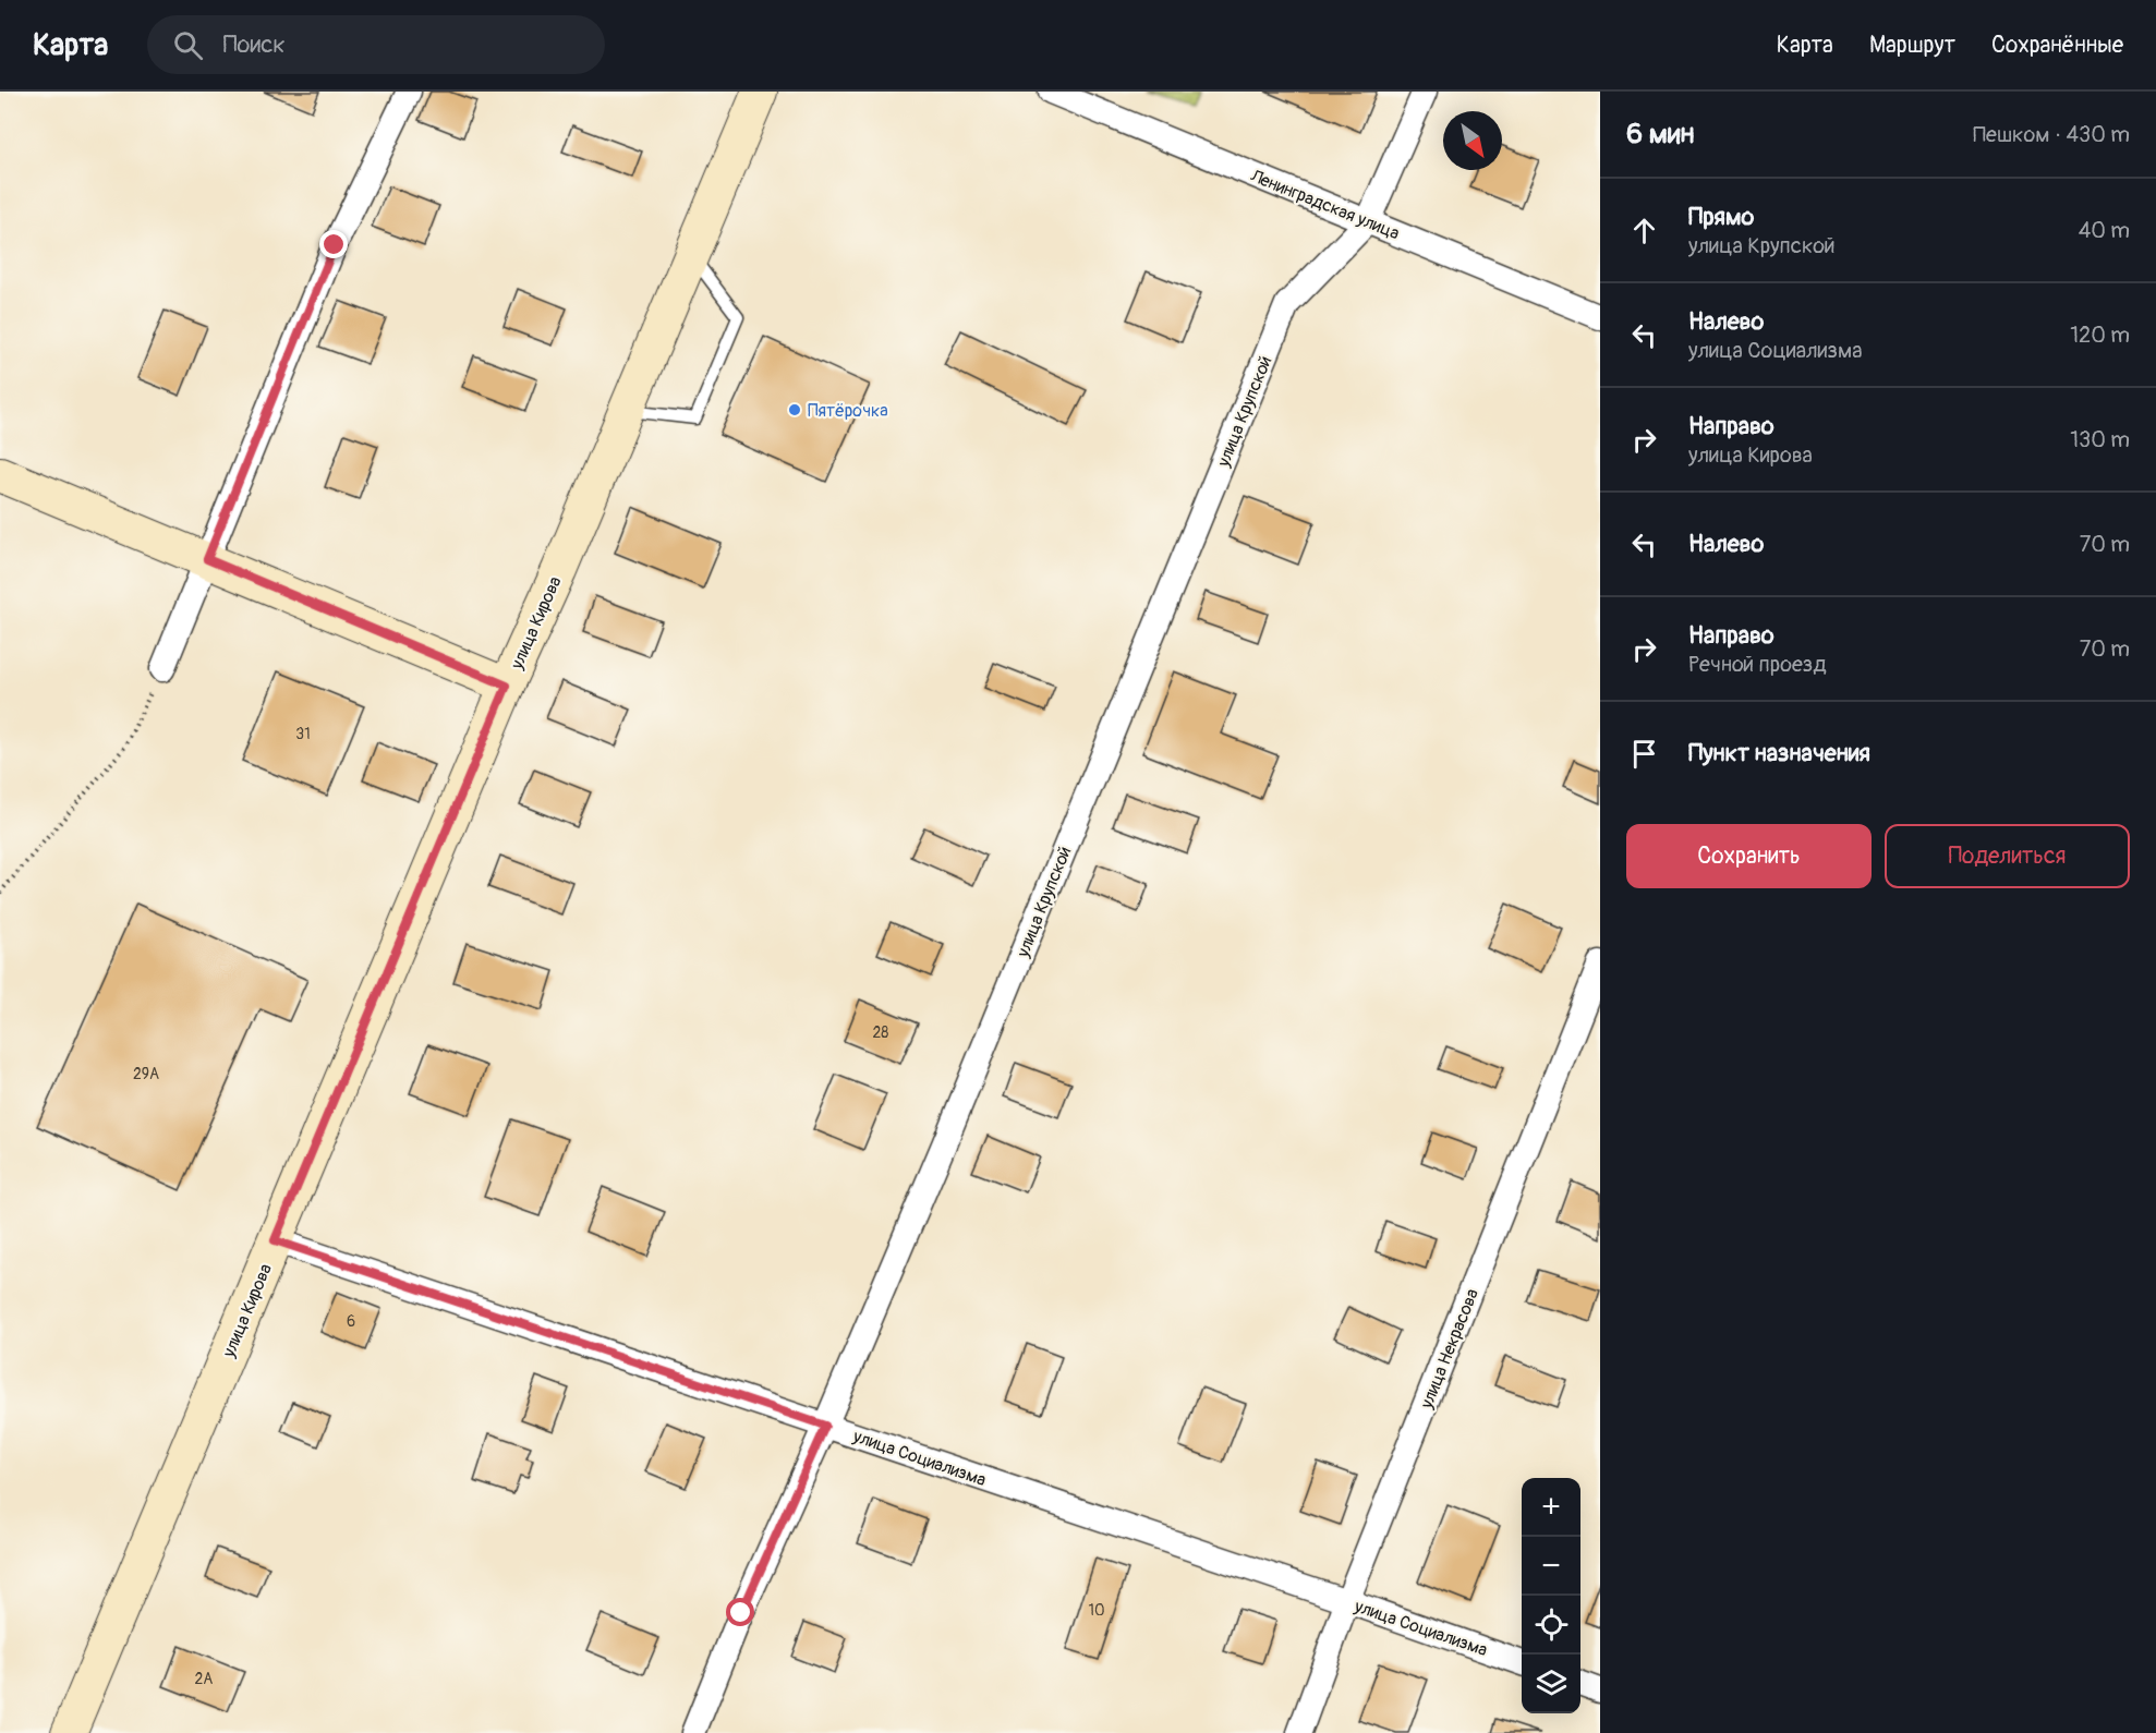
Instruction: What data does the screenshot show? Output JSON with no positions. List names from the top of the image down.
{
  "streets": {
    "main road": ["улица Кирова"],
    "street": [
      "Ленинградская улица",
      "улица Крупской",
      "улица Некрасова",
      "улица Социализма"
    ]
  },
  "crossings": [
    ["Ленинградская улица", "улица Крупской"],
    ["улица Крупской", "улица Социализма"],
    ["улица Кирова", "улица Социализма"],
    ["улица Некрасова", "улица Социализма"]
  ],
  "places": ["Пятёрочка"],
  "house_numbers": [
    "31",
    "28",
    "29А",
    "6",
    "10",
    "2А"
  ],
  "north": "bottom right",
  "page": {
    "header": "Карта",
    "search": "Поиск",
    "nav": ["Карта", "Маршрут", "Сохранённые"],
    "heading": ["6 мин", "Пешком · 430 m"],
    "list": [
      ["Прямо", "улица Крупской", "40 m"],
      ["Налево", "улица Социализма", "120 m"],
      ["Направо", "улица Кирова", "130 m"],
      ["Налево", "70 m"],
      ["Направо", "Речной проезд", "70 m"],
      "Пункт назначения"
    ],
    "buttons": ["Сохранить", "Поделиться"],
    "map_buttons": ["+", "−"]
  }
}
